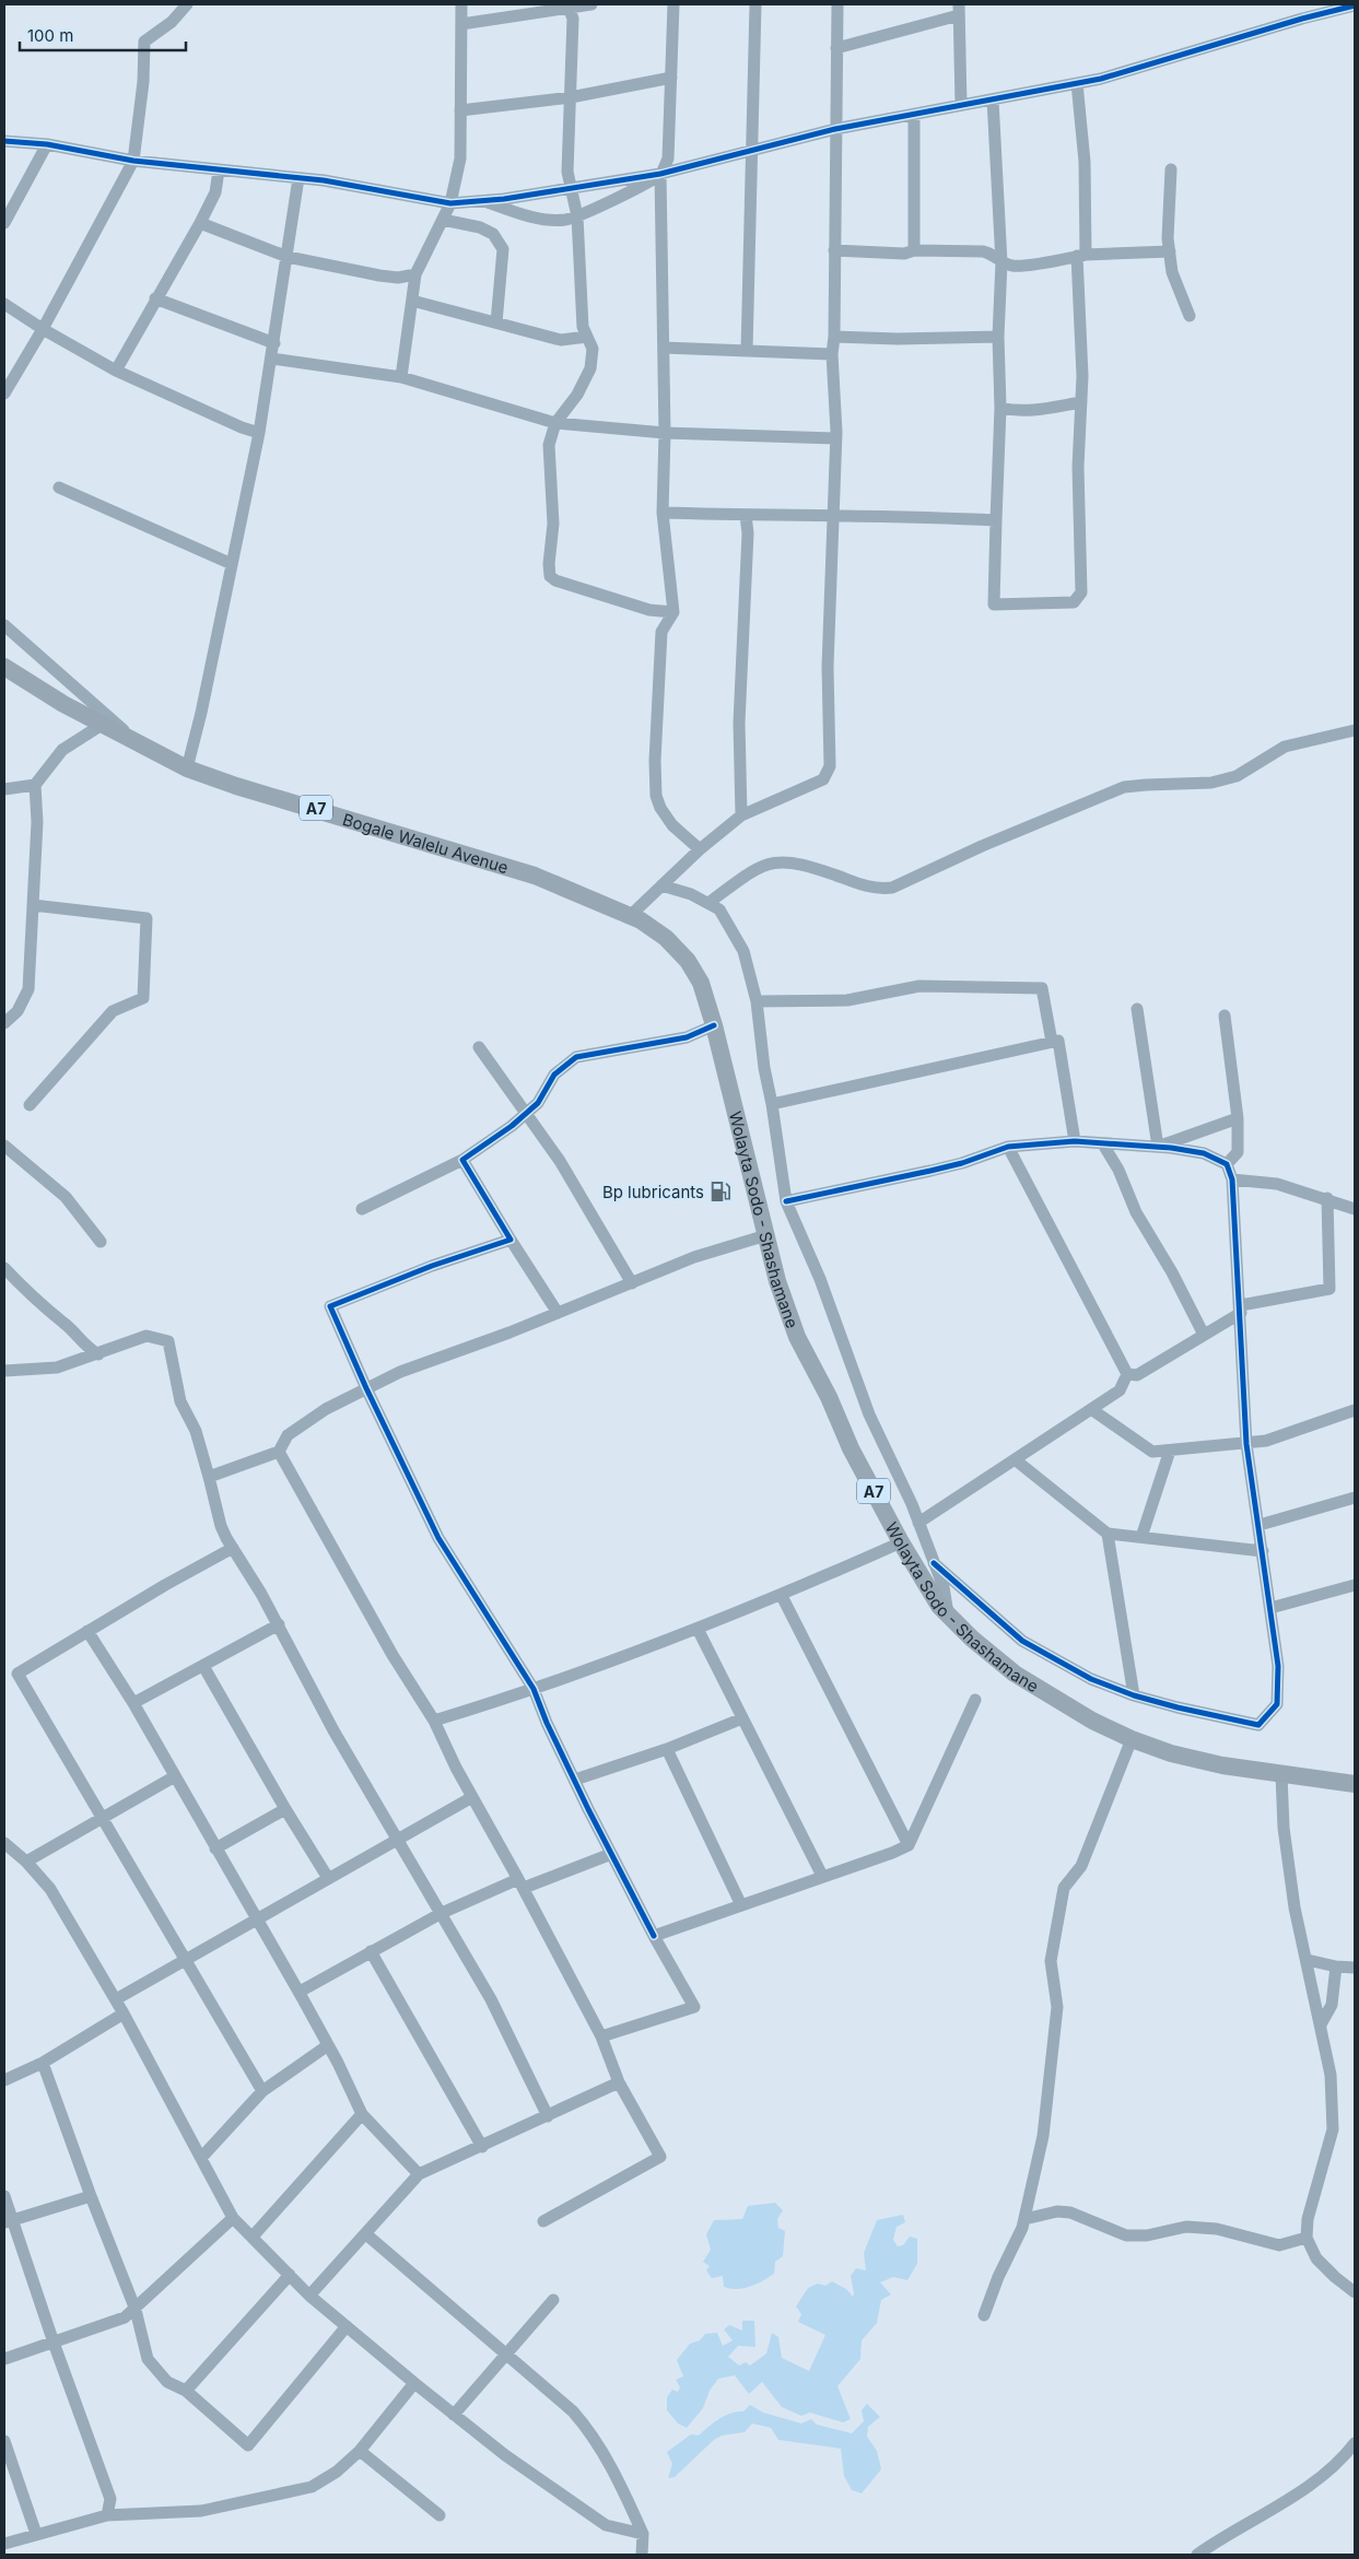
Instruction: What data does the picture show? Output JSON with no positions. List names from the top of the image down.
{
  "streets": {
    "highway": ["A7", "Bogale Walelu Avenue", "Wolayta Sodo - Shashamane"]
  },
  "crossings": [
    ["Bogale Walelu Avenue", "Wolayta Sodo - Shashamane"]
  ],
  "places": {
    "fuel station": ["Bp lubricants"]
  },
  "scale_bar": "100 m"
}
